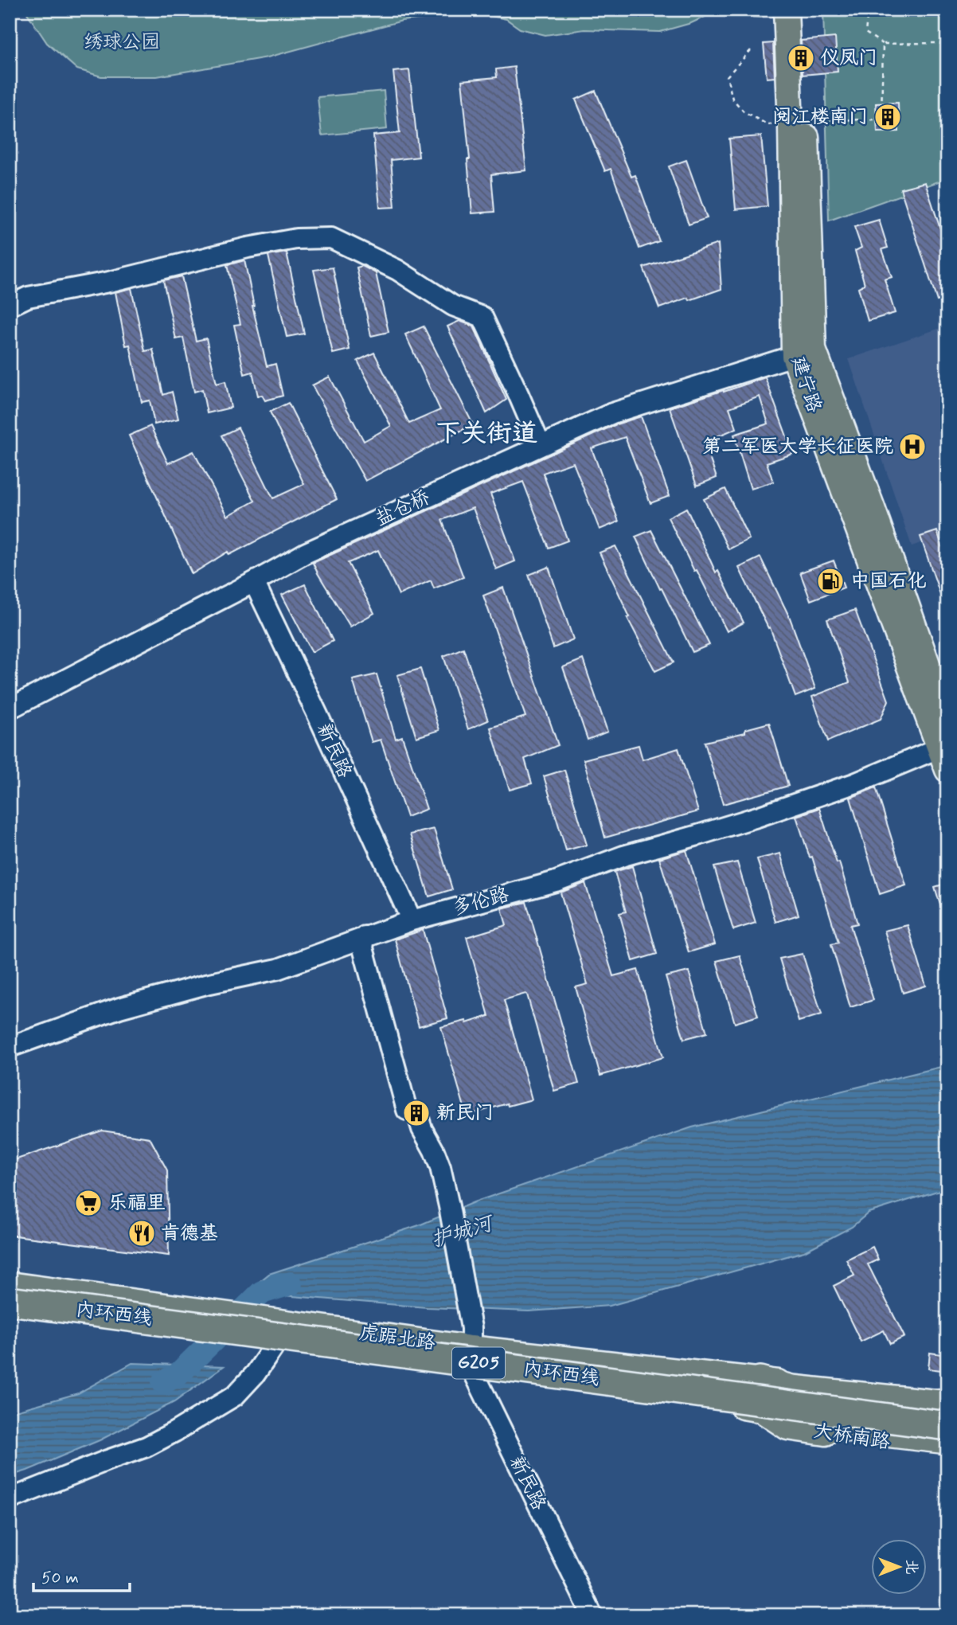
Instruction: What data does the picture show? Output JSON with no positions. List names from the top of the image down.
{
  "streets": {
    "highway": ["内环西线", "G205"],
    "main road": ["建宁路", "虎踞北路", "大桥南路"],
    "street": ["盐仓桥", "新民路", "多伦路"]
  },
  "crossings": [
    ["建宁路", "盐仓桥"],
    ["建宁路", "多伦路"],
    ["盐仓桥", "新民路"],
    ["新民路", "多伦路"],
    ["新民路", "虎踞北路"]
  ],
  "districts": ["下关街道"],
  "water": ["护城河"],
  "parks": ["绣球公园"],
  "places": {
    "building": ["仪凤门", "阅江楼南门", "新民门"],
    "hospital": ["第二军医大学长征医院"],
    "fuel station": ["中国石化"],
    "supermarket": ["乐福里"],
    "restaurant": ["肯德基"]
  },
  "scale_bar": "50 m",
  "north": "right"
}
